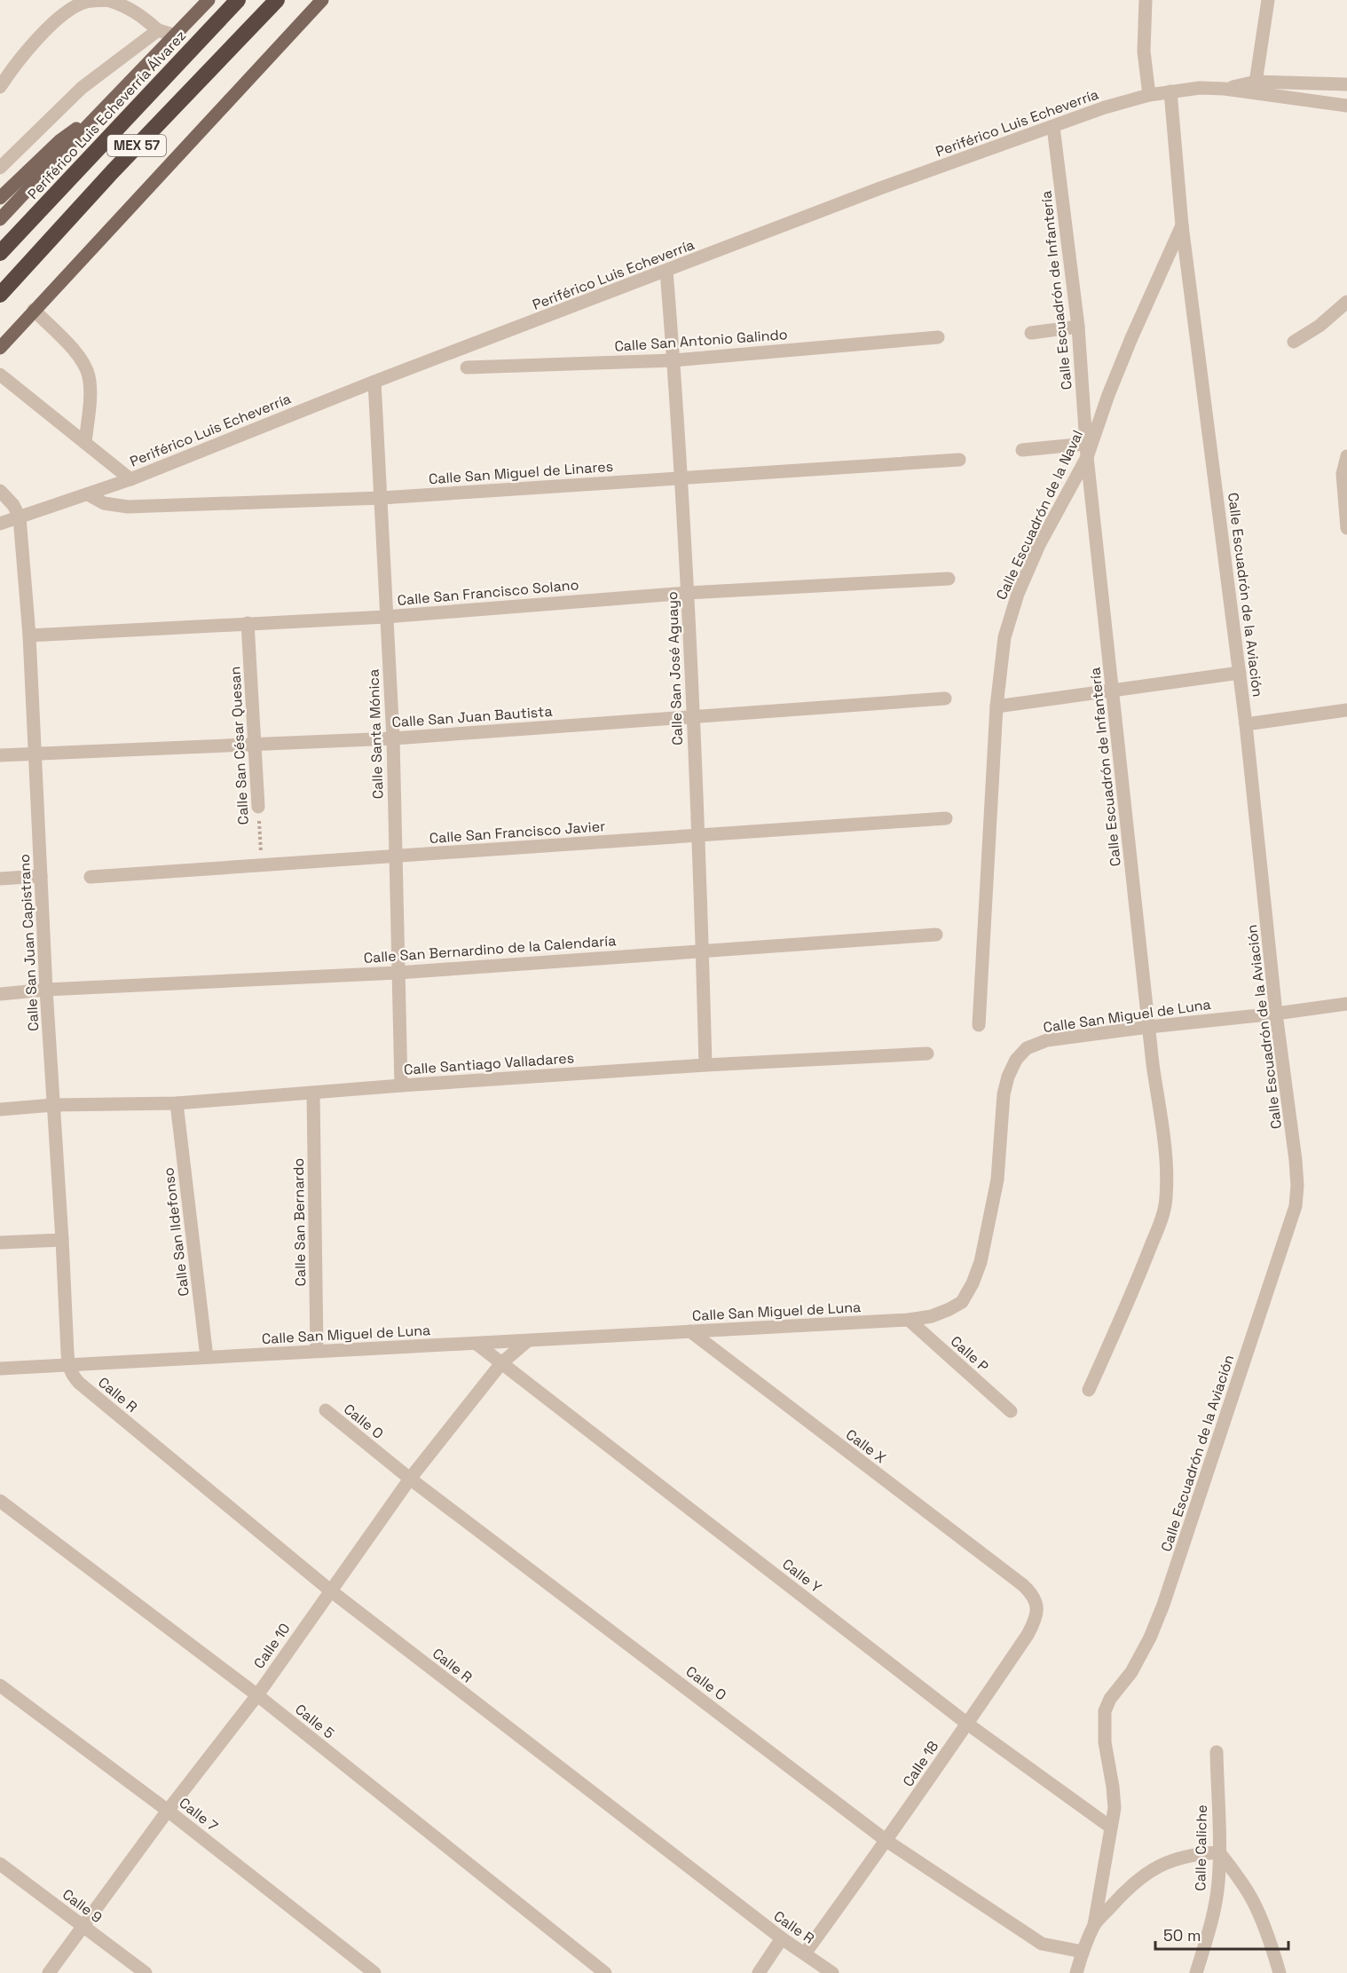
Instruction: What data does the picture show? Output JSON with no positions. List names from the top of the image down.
{
  "streets": {
    "highway": ["Periférico Luis Echeverría Álvarez", "MEX 57"],
    "street": [
      "Periférico Luis Echeverría",
      "Calle Escuadrón de Infantería",
      "Calle San Antonio Galindo",
      "Calle San Miguel de Linares",
      "Calle Escuadrón de la Naval",
      "Calle San Francisco Solano",
      "Calle Escuadrón de la Aviación",
      "Calle San José Aguayo",
      "Calle San Juan Bautista",
      "Calle Santa Mónica",
      "Calle San César Quesan",
      "Calle San Francisco Javier",
      "Calle San Juan Capistrano",
      "Calle San Bernardino de la Calendaría",
      "Calle San Miguel de Luna",
      "Calle Santiago Valladares",
      "Calle San Bernardo",
      "Calle San Ildefonso",
      "Calle P",
      "Calle R",
      "Calle O",
      "Calle X",
      "Calle Y",
      "Calle 10",
      "Calle 5",
      "Calle 18",
      "Calle 7",
      "Calle Caliche",
      "Calle 9"
    ]
  },
  "crossings": [
    ["Periférico Luis Echeverría", "Calle Escuadrón de Infantería"],
    ["Periférico Luis Echeverría", "Calle San Miguel de Linares"],
    ["Periférico Luis Echeverría", "Calle Escuadrón de la Aviación"],
    ["Periférico Luis Echeverría", "Calle San José Aguayo"],
    ["Periférico Luis Echeverría", "Calle Santa Mónica"],
    ["Periférico Luis Echeverría", "Calle San Juan Capistrano"],
    ["Calle Escuadrón de Infantería", "Calle Escuadrón de la Naval"],
    ["Calle Escuadrón de Infantería", "Calle San Miguel de Luna"],
    ["Calle San Antonio Galindo", "Calle San José Aguayo"],
    ["Calle San Miguel de Linares", "Calle San José Aguayo"],
    ["Calle San Miguel de Linares", "Calle Santa Mónica"],
    ["Calle Escuadrón de la Naval", "Calle Escuadrón de la Aviación"],
    ["Calle San Francisco Solano", "Calle San José Aguayo"],
    ["Calle San Francisco Solano", "Calle Santa Mónica"],
    ["Calle San Francisco Solano", "Calle San César Quesan"],
    ["Calle San Francisco Solano", "Calle San Juan Capistrano"],
    ["Calle Escuadrón de la Aviación", "Calle San Miguel de Luna"],
    ["Calle Escuadrón de la Aviación", "Calle Y"],
    ["Calle San José Aguayo", "Calle San Juan Bautista"],
    ["Calle San José Aguayo", "Calle San Francisco Javier"],
    ["Calle San José Aguayo", "Calle San Bernardino de la Calendaría"],
    ["Calle San José Aguayo", "Calle Santiago Valladares"],
    ["Calle San Juan Bautista", "Calle Santa Mónica"],
    ["Calle San Juan Bautista", "Calle San César Quesan"],
    ["Calle San Juan Bautista", "Calle San Juan Capistrano"],
    ["Calle Santa Mónica", "Calle San Francisco Javier"],
    ["Calle Santa Mónica", "Calle San Bernardino de la Calendaría"],
    ["Calle Santa Mónica", "Calle Santiago Valladares"],
    ["Calle San César Quesan", "Calle San Francisco Javier"],
    ["Calle San Juan Capistrano", "Calle San Bernardino de la Calendaría"],
    ["Calle San Juan Capistrano", "Calle San Miguel de Luna"],
    ["Calle San Juan Capistrano", "Calle Santiago Valladares"],
    ["Calle San Juan Capistrano", "Calle R"],
    ["Calle San Miguel de Luna", "Calle San Bernardo"],
    ["Calle San Miguel de Luna", "Calle San Ildefonso"],
    ["Calle San Miguel de Luna", "Calle P"],
    ["Calle San Miguel de Luna", "Calle R"],
    ["Calle San Miguel de Luna", "Calle X"],
    ["Calle San Miguel de Luna", "Calle Y"],
    ["Calle San Miguel de Luna", "Calle 10"],
    ["Calle Santiago Valladares", "Calle San Bernardo"],
    ["Calle Santiago Valladares", "Calle San Ildefonso"],
    ["Calle R", "Calle 10"],
    ["Calle R", "Calle 18"],
    ["Calle O", "Calle 10"],
    ["Calle O", "Calle 18"],
    ["Calle X", "Calle 18"],
    ["Calle Y", "Calle 10"],
    ["Calle Y", "Calle 18"],
    ["Calle 10", "Calle 5"],
    ["Calle 10", "Calle 7"],
    ["Calle 10", "Calle 9"]
  ],
  "scale_bar": "50 m"
}
